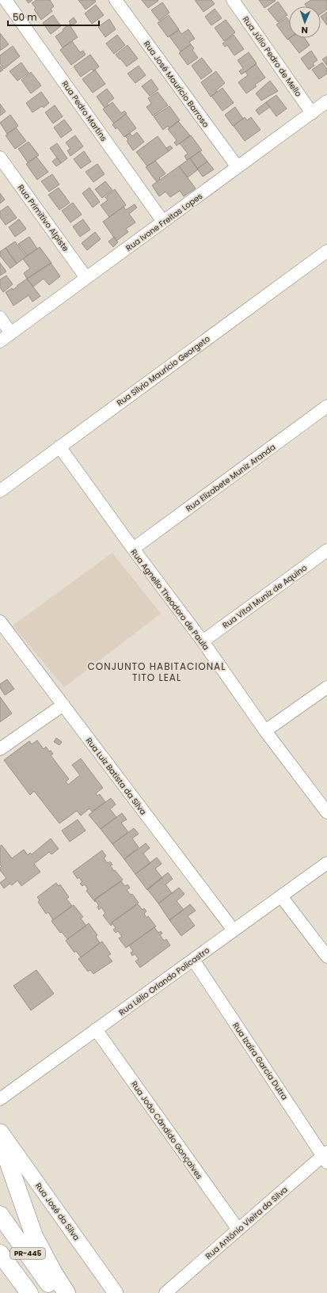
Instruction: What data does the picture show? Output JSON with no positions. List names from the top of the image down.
{
  "streets": {
    "highway": ["PR-445"],
    "street": [
      "Rua Júlio Pedro de Mello",
      "Rua José Maurício Barroso",
      "Rua Pedro Martins",
      "Rua Primitivo Alpiste",
      "Rua Ivone Freitas Lopes",
      "Rua Sílvio Maurício Georgeto",
      "Rua Elizabete Muniz Aranda",
      "Rua Vital Muniz de Aquino",
      "Rua Agnello Theodoro de Paula",
      "Rua Luiz Batista da Silva",
      "Rua Lélio Orlando Policastro",
      "Rua Izaíra Garcia Dutra",
      "Rua João Cândido Gonçalves",
      "Rua José da Silva",
      "Rua Antônio Vieira da Silva"
    ]
  },
  "crossings": [
    ["Rua Júlio Pedro de Mello", "Rua Ivone Freitas Lopes"],
    ["Rua José Maurício Barroso", "Rua Ivone Freitas Lopes"],
    ["Rua Pedro Martins", "Rua Ivone Freitas Lopes"],
    ["Rua Primitivo Alpiste", "Rua Ivone Freitas Lopes"],
    ["Rua Sílvio Maurício Georgeto", "Rua Agnello Theodoro de Paula"],
    ["Rua Elizabete Muniz Aranda", "Rua Agnello Theodoro de Paula"],
    ["Rua Vital Muniz de Aquino", "Rua Agnello Theodoro de Paula"],
    ["Rua Luiz Batista da Silva", "Rua Lélio Orlando Policastro"],
    ["Rua Lélio Orlando Policastro", "Rua Izaíra Garcia Dutra"],
    ["Rua Lélio Orlando Policastro", "Rua João Cândido Gonçalves"],
    ["Rua Izaíra Garcia Dutra", "Rua Antônio Vieira da Silva"],
    ["Rua João Cândido Gonçalves", "Rua Antônio Vieira da Silva"]
  ],
  "districts": ["CONJUNTO HABITACIONAL TITO LEAL"],
  "scale_bar": "50 m",
  "north": "bottom"
}
